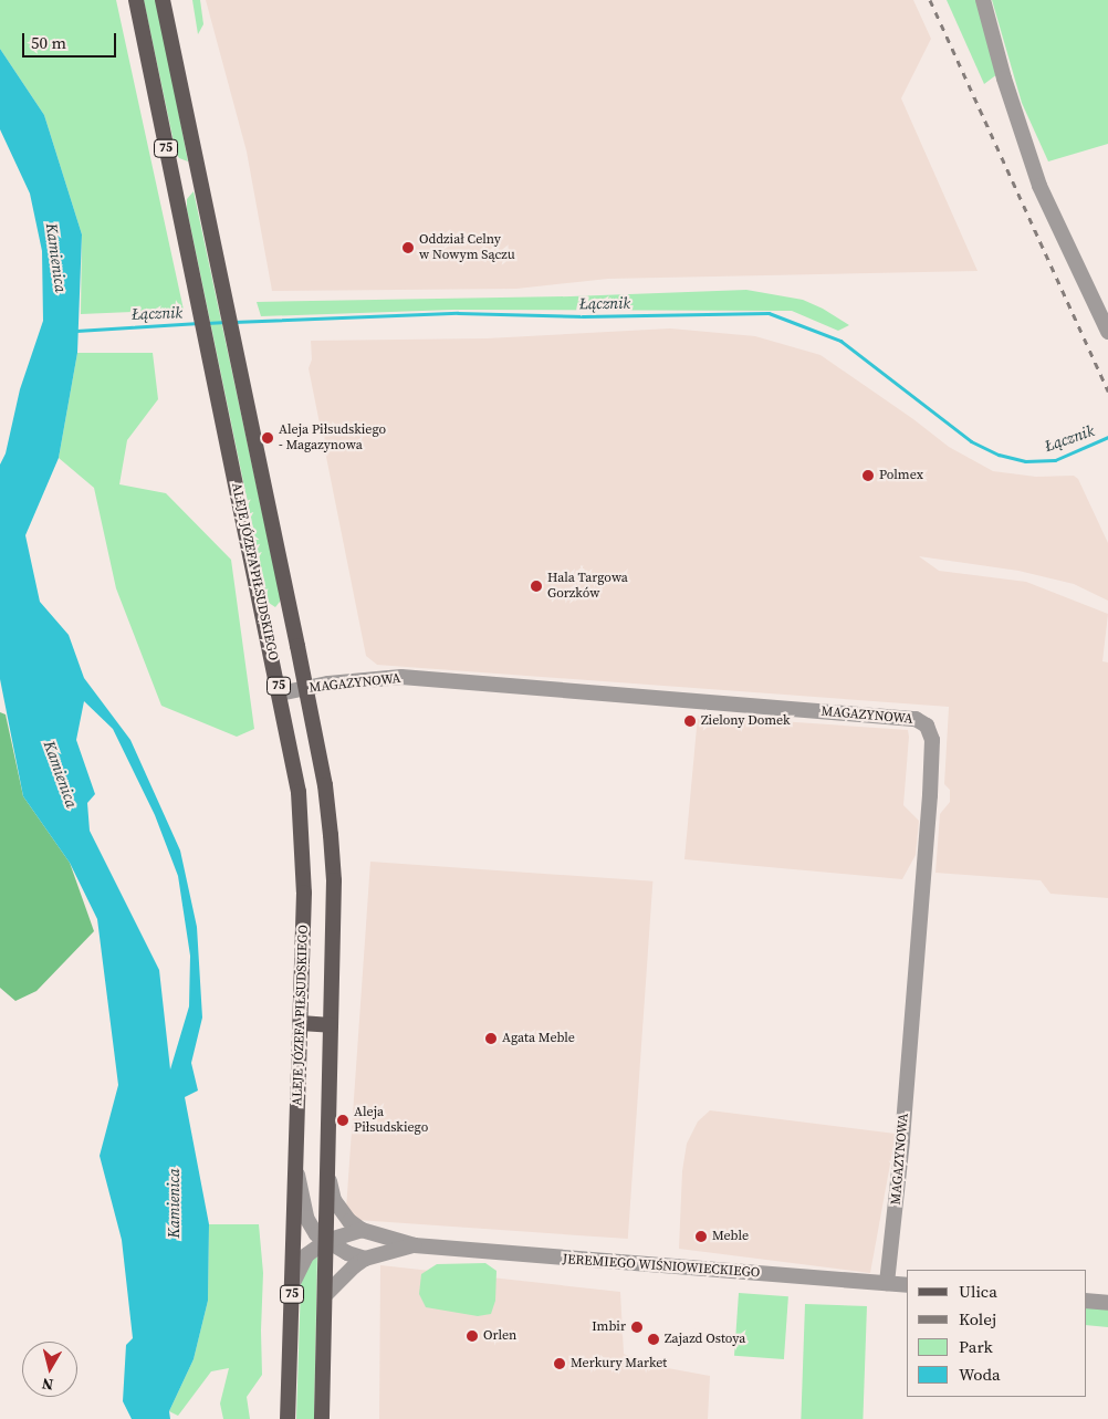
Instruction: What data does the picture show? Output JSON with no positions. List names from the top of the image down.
{
  "streets": {
    "main road": ["75", "ALEJE JÓZEFA PIŁSUDSKIEGO"],
    "street": ["MAGAZYNOWA", "JEREMIEGO WIŚNIOWIECKIEGO"]
  },
  "crossings": [
    ["ALEJE JÓZEFA PIŁSUDSKIEGO", "MAGAZYNOWA"],
    ["ALEJE JÓZEFA PIŁSUDSKIEGO", "JEREMIEGO WIŚNIOWIECKIEGO"],
    ["MAGAZYNOWA", "JEREMIEGO WIŚNIOWIECKIEGO"]
  ],
  "water": ["Kamienica", "Łącznik"],
  "places": [
    "Oddział Celny w Nowym Sączu",
    "Aleja Piłsudskiego - Magazynowa",
    "Polmex",
    "Hala Targowa Gorzków",
    "Zielony Domek",
    "Agata Meble",
    "Aleja Piłsudskiego",
    "Meble",
    "Imbir",
    "Orlen",
    "Zajazd Ostoya",
    "Merkury Market"
  ],
  "legend": [
    "Ulica",
    "Kolej",
    "Park",
    "Woda"
  ],
  "scale_bar": "50 m",
  "north": "bottom"
}
